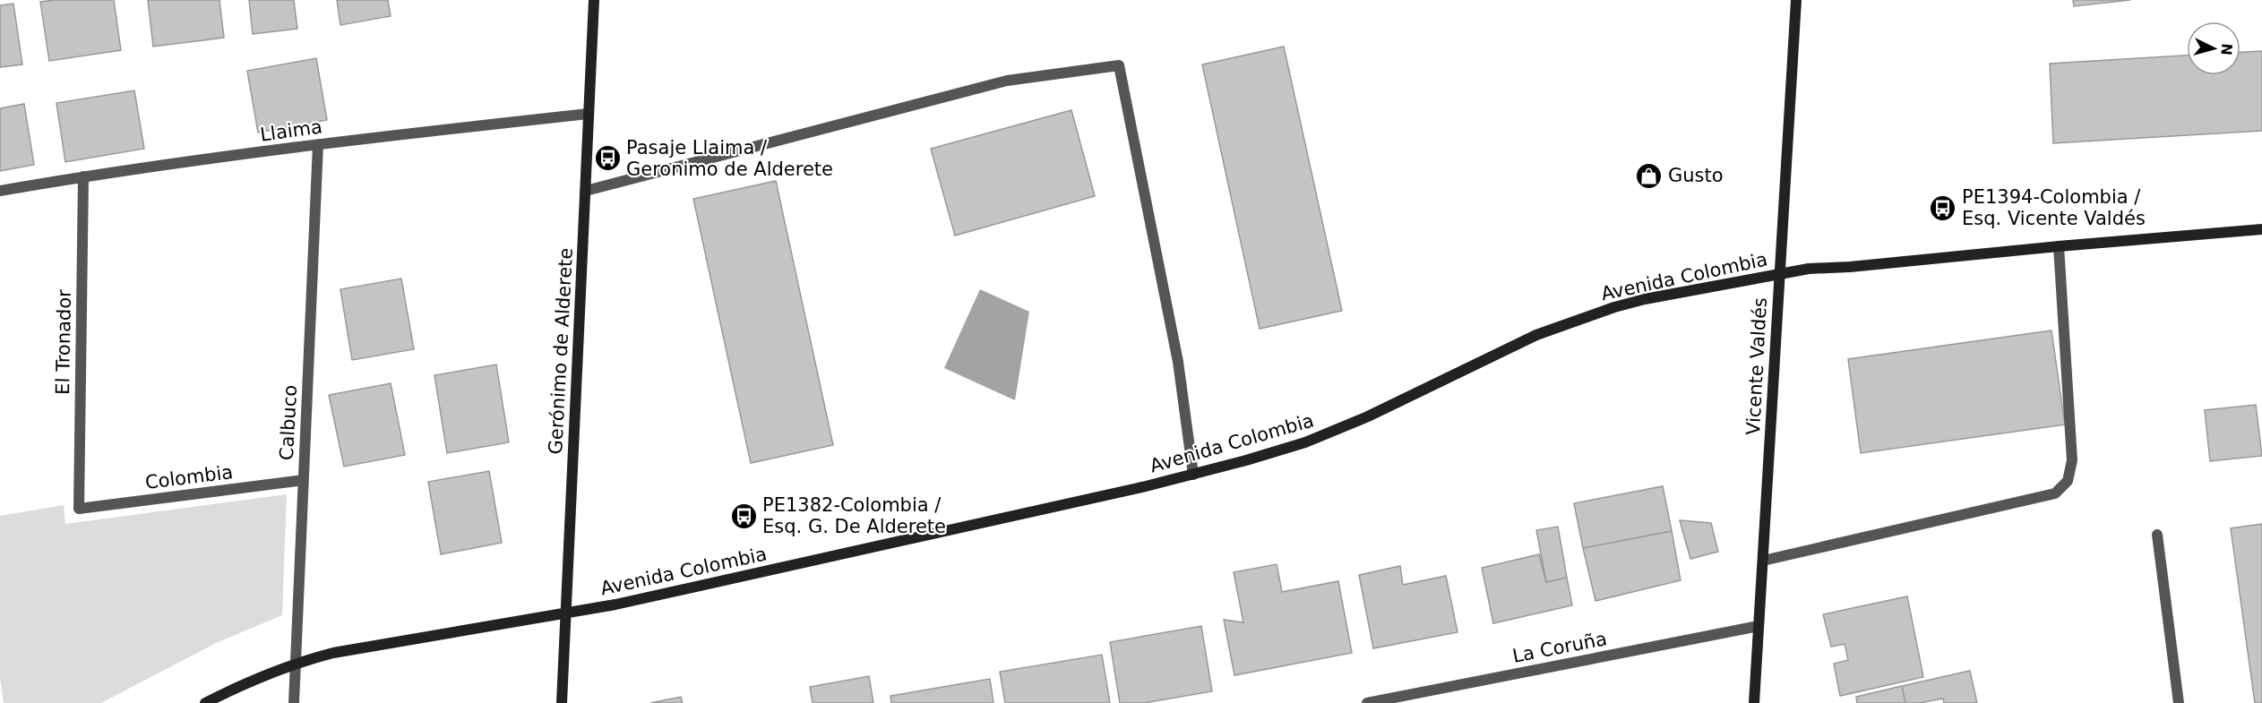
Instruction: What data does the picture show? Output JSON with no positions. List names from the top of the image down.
{
  "streets": {
    "main road": ["Avenida Colombia", "Gerónimo de Alderete", "Vicente Valdés"],
    "street": [
      "Llaima",
      "El Tronador",
      "Calbuco",
      "Colombia",
      "La Coruña"
    ]
  },
  "crossings": [
    ["Llaima", "El Tronador"],
    ["Llaima", "Gerónimo de Alderete"],
    ["Llaima", "Calbuco"],
    ["Avenida Colombia", "Gerónimo de Alderete"],
    ["Avenida Colombia", "Vicente Valdés"],
    ["Avenida Colombia", "Calbuco"],
    ["El Tronador", "Colombia"],
    ["Vicente Valdés", "La Coruña"],
    ["Calbuco", "Colombia"]
  ],
  "places": {
    "bus stop": ["Pasaje Llaima / Geronimo de Alderete", "PE1394-Colombia / Esq. Vicente Valdés", "PE1382-Colombia / Esq. G. De Alderete"],
    "shop": ["Gusto"]
  },
  "north": "right"
}
